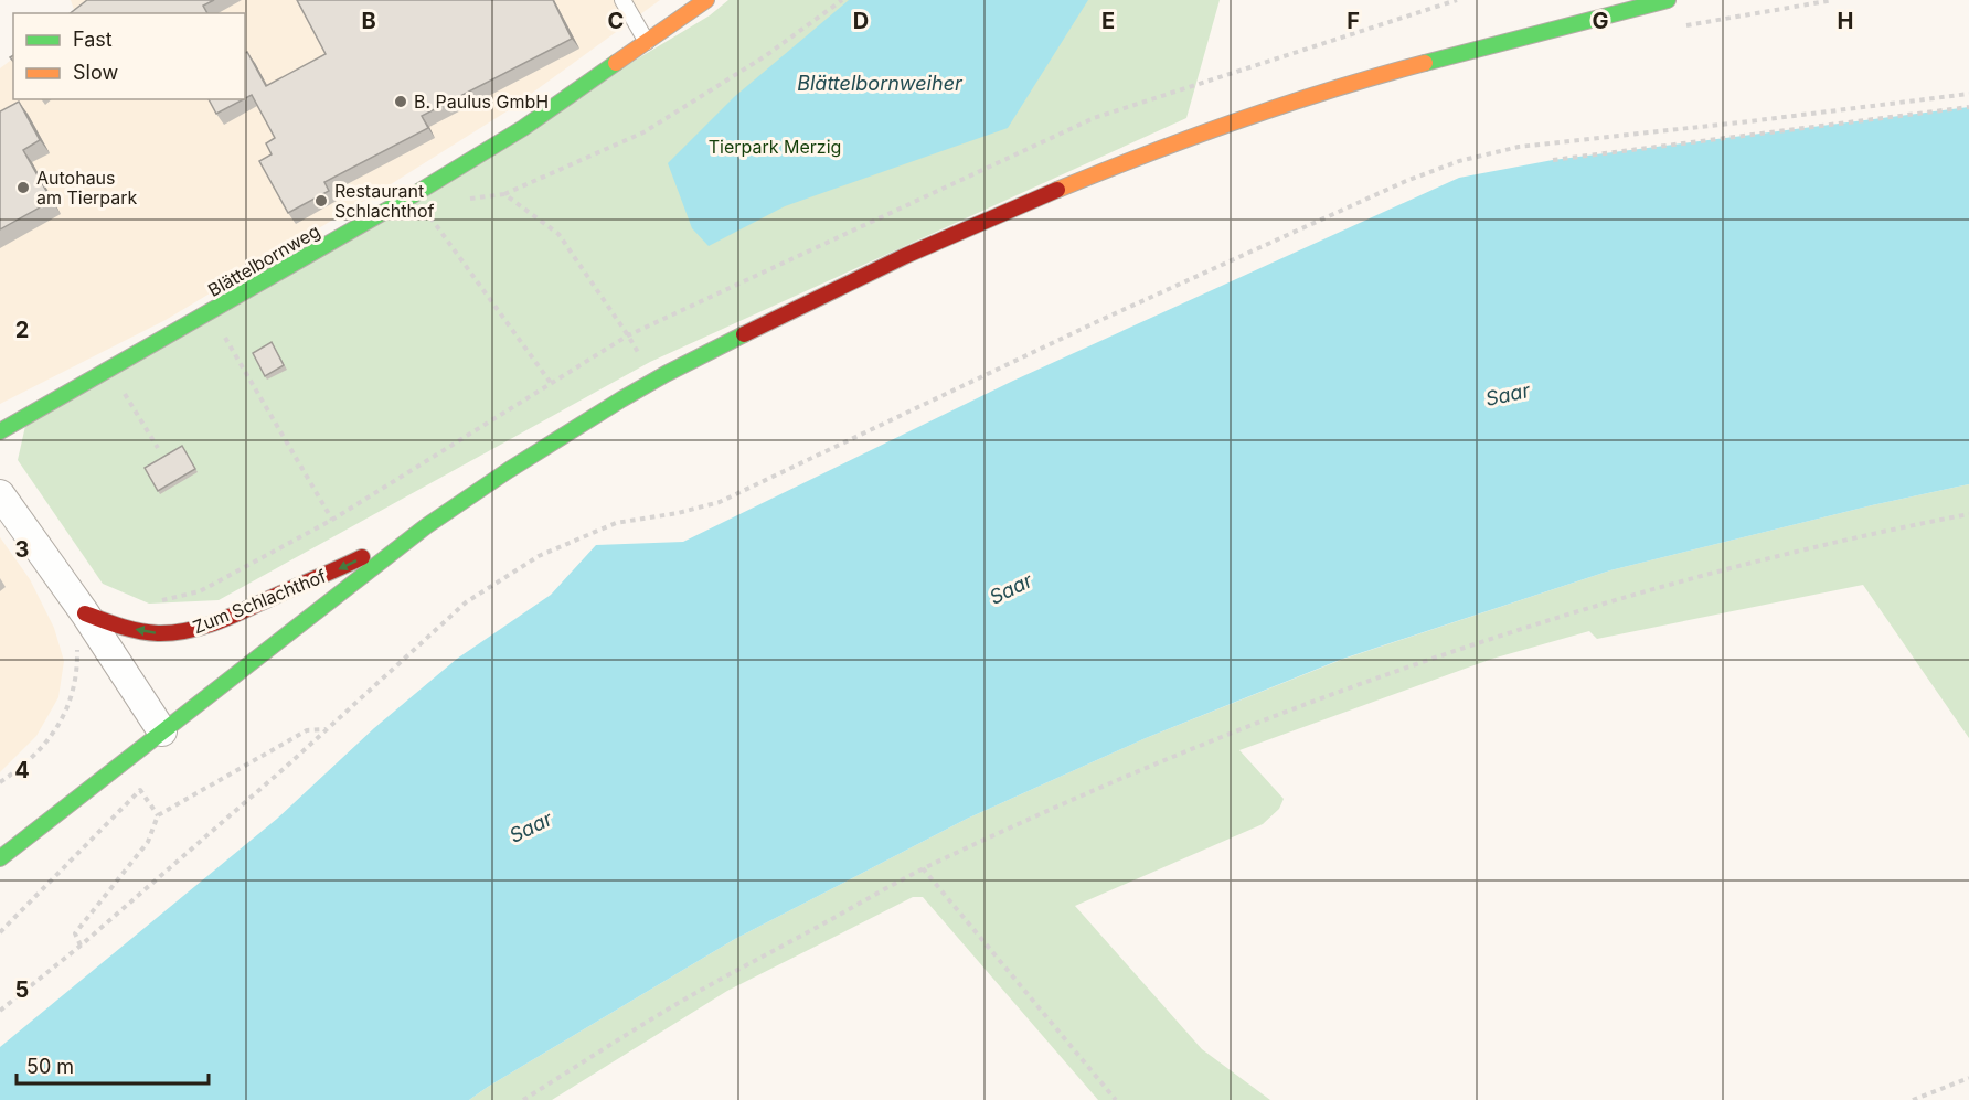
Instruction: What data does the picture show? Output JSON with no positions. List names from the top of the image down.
{
  "streets": {
    "main road": ["Blättelbornweg", "Zum Schlachthof"]
  },
  "water": ["Blättelbornweiher", "Saar"],
  "parks": ["Tierpark Merzig"],
  "places": ["B. Paulus GmbH", "Autohaus am Tierpark", "Restaurant Schlachthof"],
  "legend": ["Fast", "Slow"],
  "scale_bar": "50 m",
  "grid": {
    "columns": [
      "B",
      "C",
      "D",
      "E",
      "F",
      "G",
      "H"
    ],
    "rows": [
      "2",
      "3",
      "4",
      "5"
    ]
  }
}
